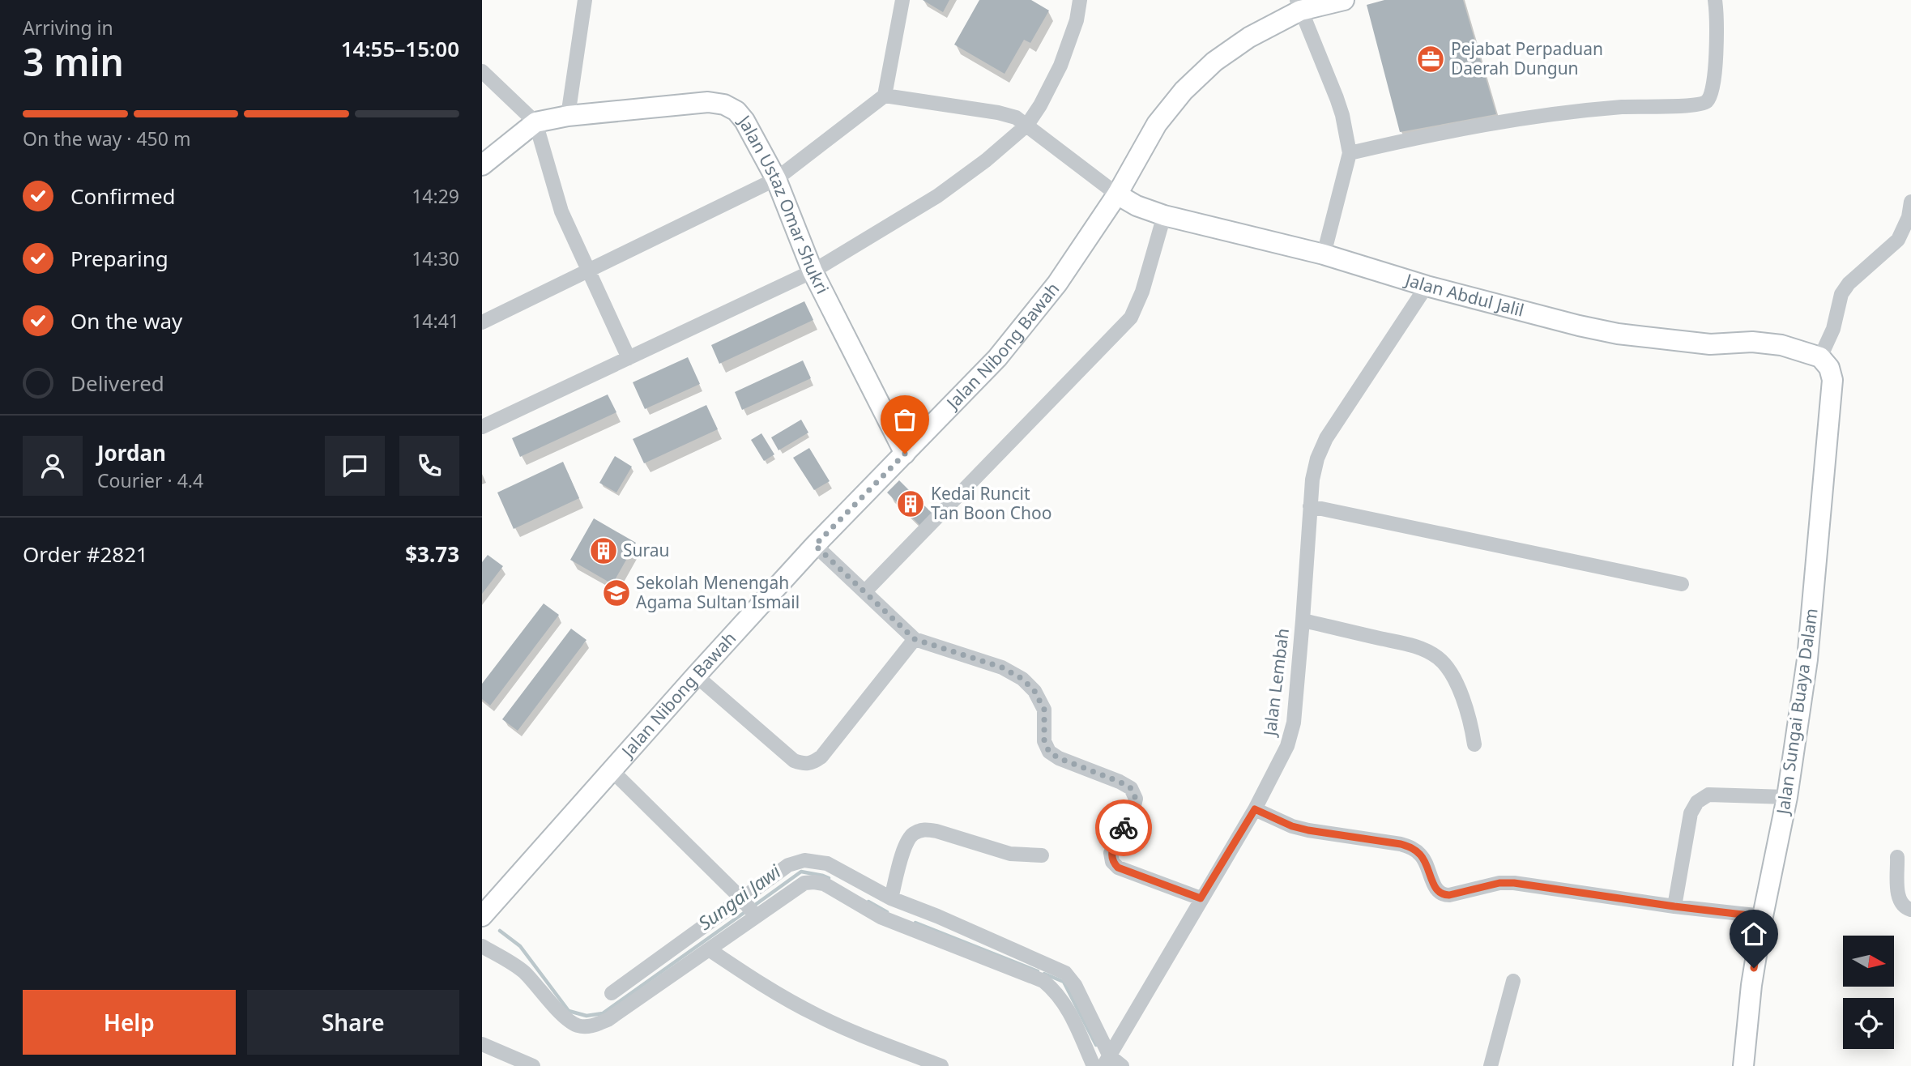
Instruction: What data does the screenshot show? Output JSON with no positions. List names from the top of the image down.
{
  "streets": {
    "street": [
      "Jalan Ustaz Omar Shukri",
      "Jalan Abdul Jalil",
      "Jalan Nibong Bawah",
      "Jalan Lembah",
      "Jalan Sungai Buaya Dalam"
    ]
  },
  "crossings": [
    ["Jalan Ustaz Omar Shukri", "Jalan Nibong Bawah"],
    ["Jalan Abdul Jalil", "Jalan Nibong Bawah"],
    ["Jalan Abdul Jalil", "Jalan Lembah"],
    ["Jalan Abdul Jalil", "Jalan Sungai Buaya Dalam"]
  ],
  "water": ["Sungai Jawi"],
  "places": {
    "office": ["Pejabat Perpaduan Daerah Dungun"],
    "building": ["Kedai Runcit Tan Boon Choo", "Surau"],
    "school or university": ["Sekolah Menengah Agama Sultan Ismail"]
  },
  "north": "right",
  "page": {
    "heading": ["3 min", "Arriving in", "14:55–15:00"],
    "panel": [
      "Jordan",
      "Courier · 4.4",
      "Order #2821",
      "$3.73"
    ],
    "bar": "On the way · 450 m",
    "list": [
      ["Confirmed", "14:29"],
      ["Preparing", "14:30"],
      ["On the way", "14:41"],
      "Delivered"
    ],
    "buttons": ["Help", "Share"]
  }
}
